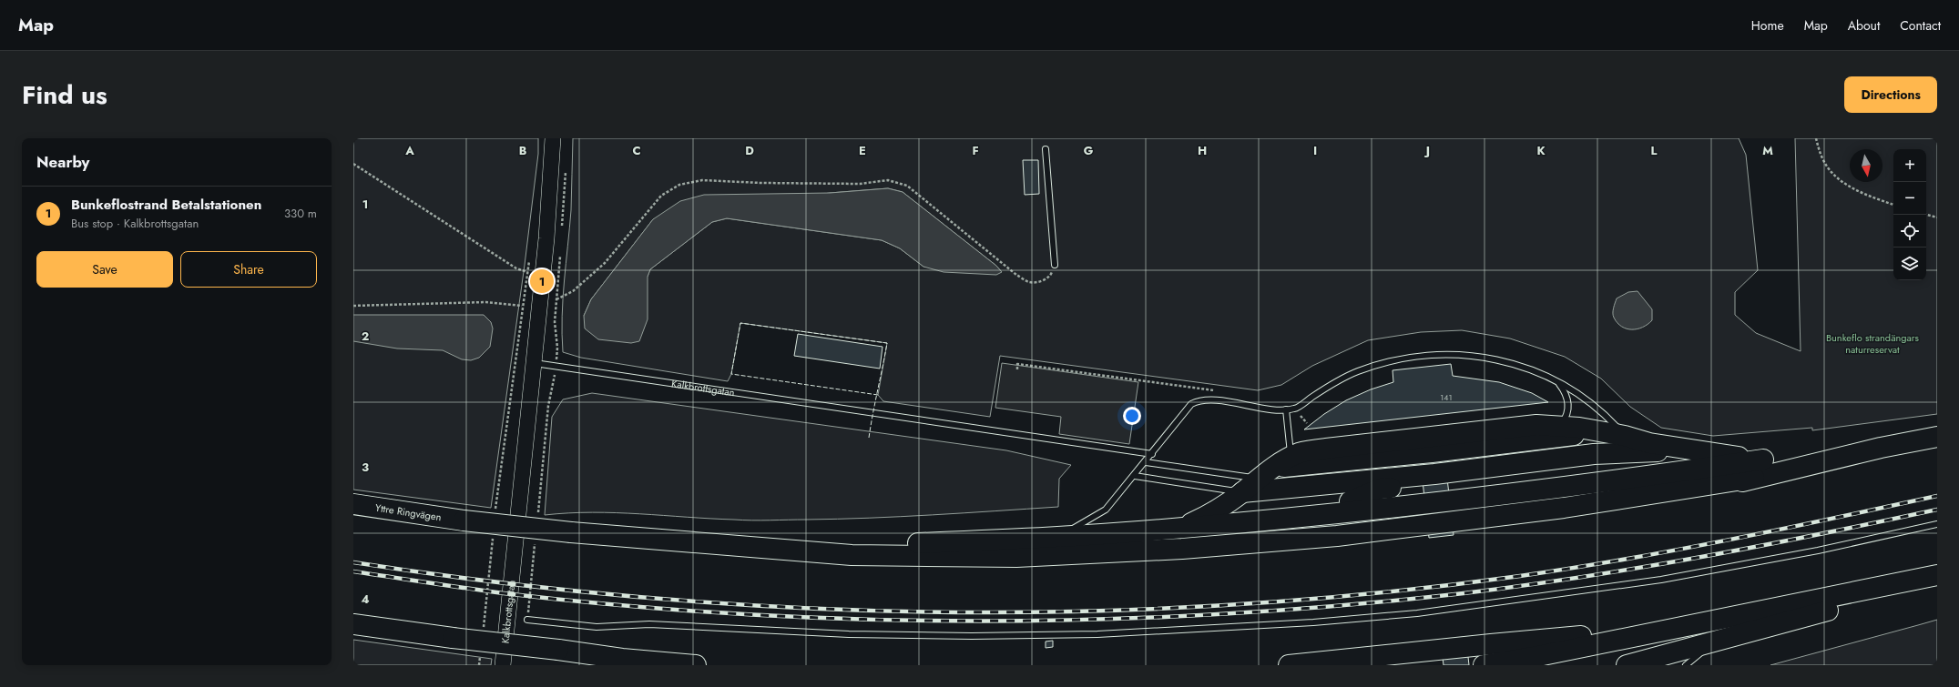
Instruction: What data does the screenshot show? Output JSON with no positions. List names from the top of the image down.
{
  "streets": {
    "highway": ["Yttre Ringvägen"],
    "street": ["Kalkbrottsgatan"]
  },
  "parks": ["Bunkeflo strandängars naturreservat"],
  "house_numbers": ["141"],
  "north": "bottom",
  "page": {
    "header": "Map",
    "nav": [
      "Home",
      "Map",
      "About",
      "Contact"
    ],
    "title": "Find us",
    "buttons": [
      "Directions",
      ["Save", "Share"]
    ],
    "heading": "Nearby",
    "map_buttons": ["+", "−"],
    "list": [
      {
        "mark": "1",
        "name": "Bunkeflostrand Betalstationen",
        "note": "Bus stop · Kalkbrottsgatan",
        "value": "330 m"
      }
    ],
    "pins": "1"
  },
  "grid": {
    "columns": [
      "A",
      "B",
      "C",
      "D",
      "E",
      "F",
      "G",
      "H",
      "I",
      "J",
      "K",
      "L",
      "M"
    ],
    "rows": [
      "1",
      "2",
      "3",
      "4"
    ]
  }
}
